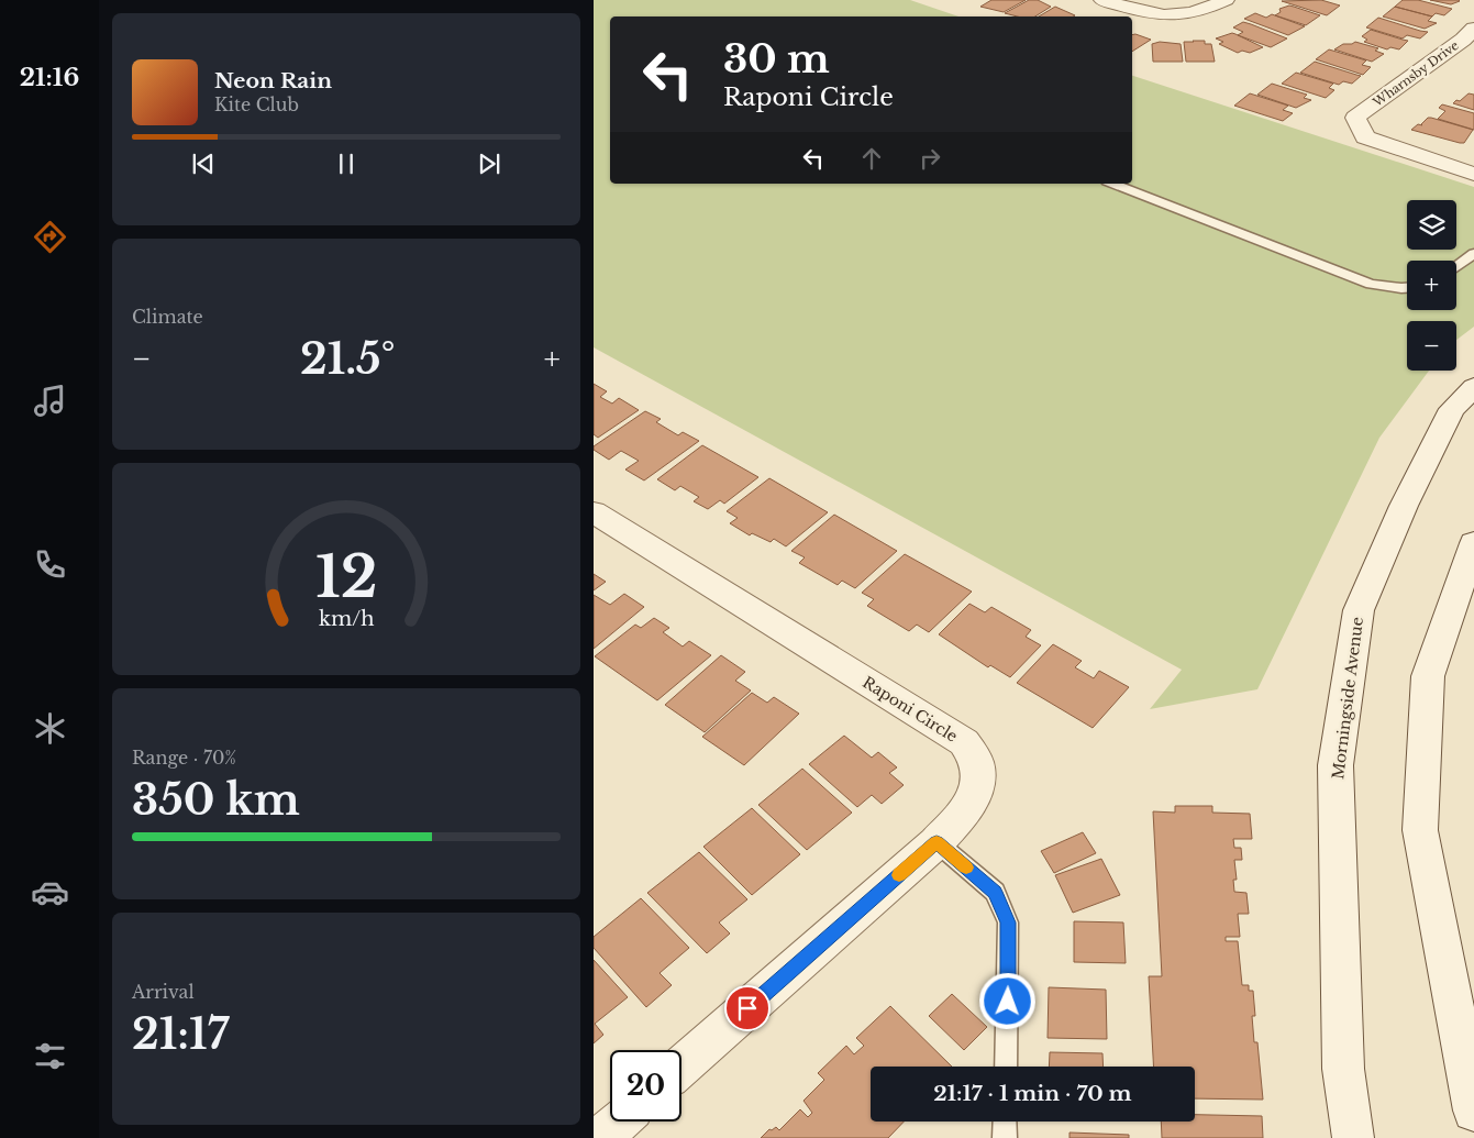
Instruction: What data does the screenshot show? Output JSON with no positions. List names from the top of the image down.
{
  "streets": {
    "street": ["Wharnsby Drive", "Morningside Avenue", "Raponi Circle"]
  },
  "page": {
    "tabs": "21:16",
    "turn": ["30 m", "Raponi Circle"],
    "song": ["Neon Rain", "Kite Club"],
    "map_buttons": ["+", "−"],
    "tile": [
      "Climate",
      ["Range · 70%", "350 km"],
      ["Arrival", "21:17"]
    ],
    "heat": ["−", "21.5°", "+"],
    "limit": "20",
    "trip": "21:17 · 1 min · 70 m",
    "gauge": ["12", "km/h"]
  }
}
